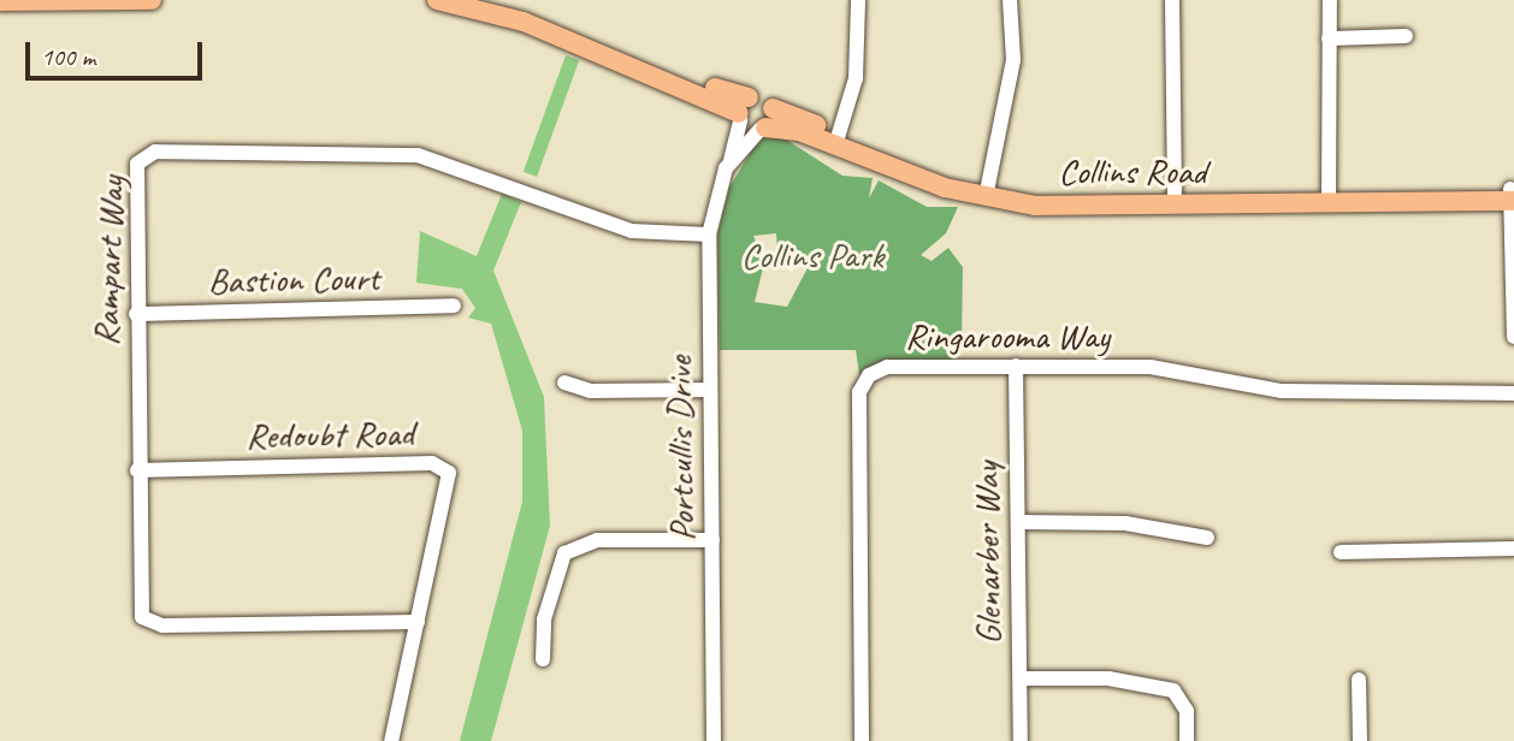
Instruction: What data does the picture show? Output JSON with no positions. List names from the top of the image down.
{
  "streets": {
    "main road": ["Collins Road"],
    "street": [
      "Rampart Way",
      "Bastion Court",
      "Ringarooma Way",
      "Redoubt Road",
      "Portcullis Drive",
      "Glenarber Way"
    ]
  },
  "crossings": [
    ["Collins Road", "Portcullis Drive"],
    ["Rampart Way", "Bastion Court"],
    ["Rampart Way", "Redoubt Road"],
    ["Rampart Way", "Portcullis Drive"],
    ["Ringarooma Way", "Glenarber Way"]
  ],
  "parks": ["Collins Park"],
  "scale_bar": "100 m"
}
